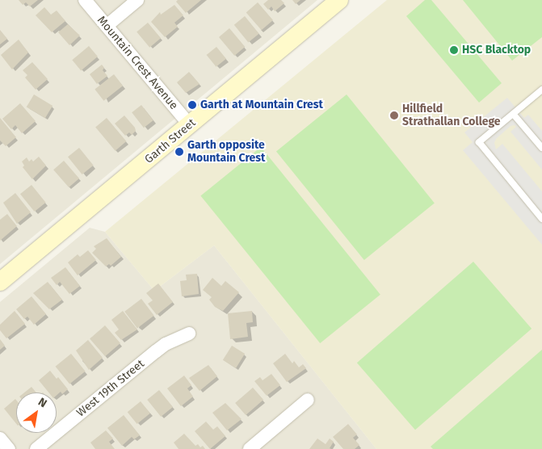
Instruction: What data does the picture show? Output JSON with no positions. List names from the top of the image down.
{
  "streets": {
    "main road": ["Garth Street"],
    "street": ["Mountain Crest Avenue", "West 19th Street"]
  },
  "crossings": [
    ["Mountain Crest Avenue", "Garth Street"]
  ],
  "places": [
    "HSC Blacktop",
    "Garth at Mountain Crest",
    "Hillfield Strathallan College",
    "Garth opposite Mountain Crest"
  ],
  "north": "top right"
}
